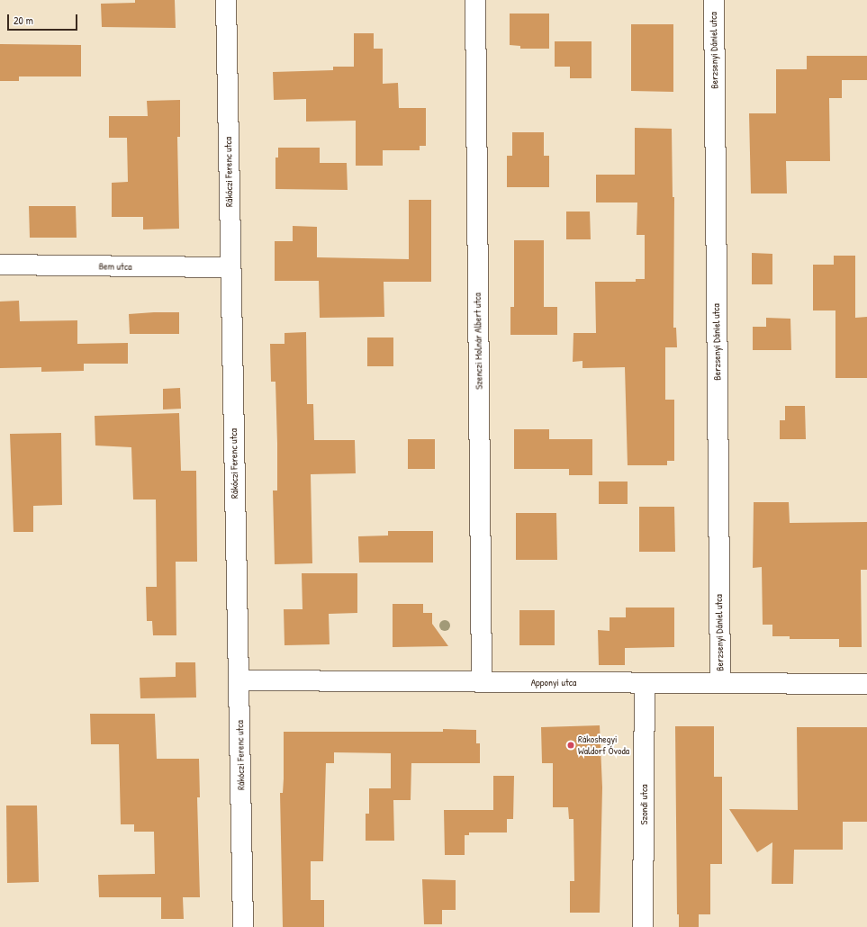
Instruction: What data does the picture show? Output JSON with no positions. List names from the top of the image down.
{
  "streets": {
    "street": [
      "Berzsenyi Dániel utca",
      "Rákóczi Ferenc utca",
      "Bem utca",
      "Szenczi Molnár Albert utca",
      "Apponyi utca",
      "Szondi utca"
    ]
  },
  "crossings": [
    ["Berzsenyi Dániel utca", "Apponyi utca"],
    ["Rákóczi Ferenc utca", "Bem utca"],
    ["Rákóczi Ferenc utca", "Apponyi utca"],
    ["Szenczi Molnár Albert utca", "Apponyi utca"],
    ["Apponyi utca", "Szondi utca"]
  ],
  "places": ["Rákoshegyi Waldorf Óvoda"],
  "scale_bar": "20 m"
}
